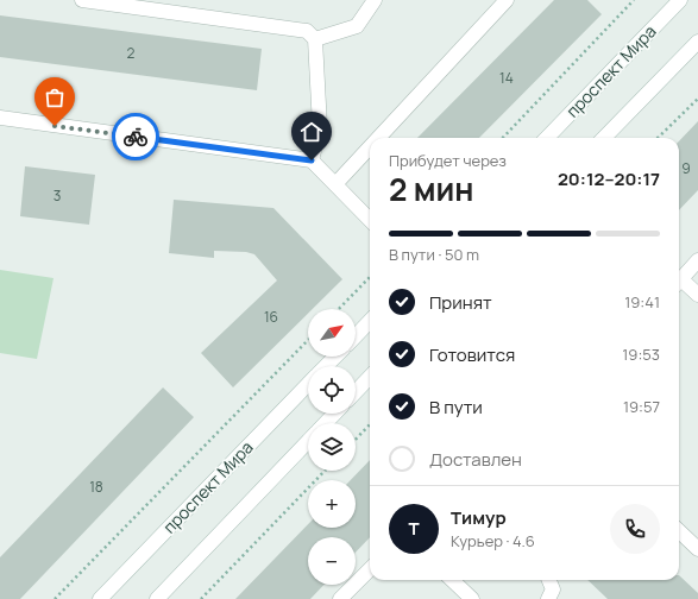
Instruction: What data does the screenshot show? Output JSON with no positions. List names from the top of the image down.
{
  "streets": {
    "main road": ["проспект Мира"]
  },
  "house_numbers": [
    "2",
    "14",
    "9",
    "3",
    "16",
    "18"
  ],
  "north": "top right",
  "page": {
    "heading": ["2 мин", "Прибудет через", "20:12–20:17"],
    "panel": ["Тимур", "Курьер · 4.6"],
    "bar": "В пути · 50 m",
    "list": [
      ["Принят", "19:41"],
      ["Готовится", "19:53"],
      ["В пути", "19:57"],
      "Доставлен"
    ],
    "map_buttons": ["+", "−"],
    "round": "Т"
  }
}
